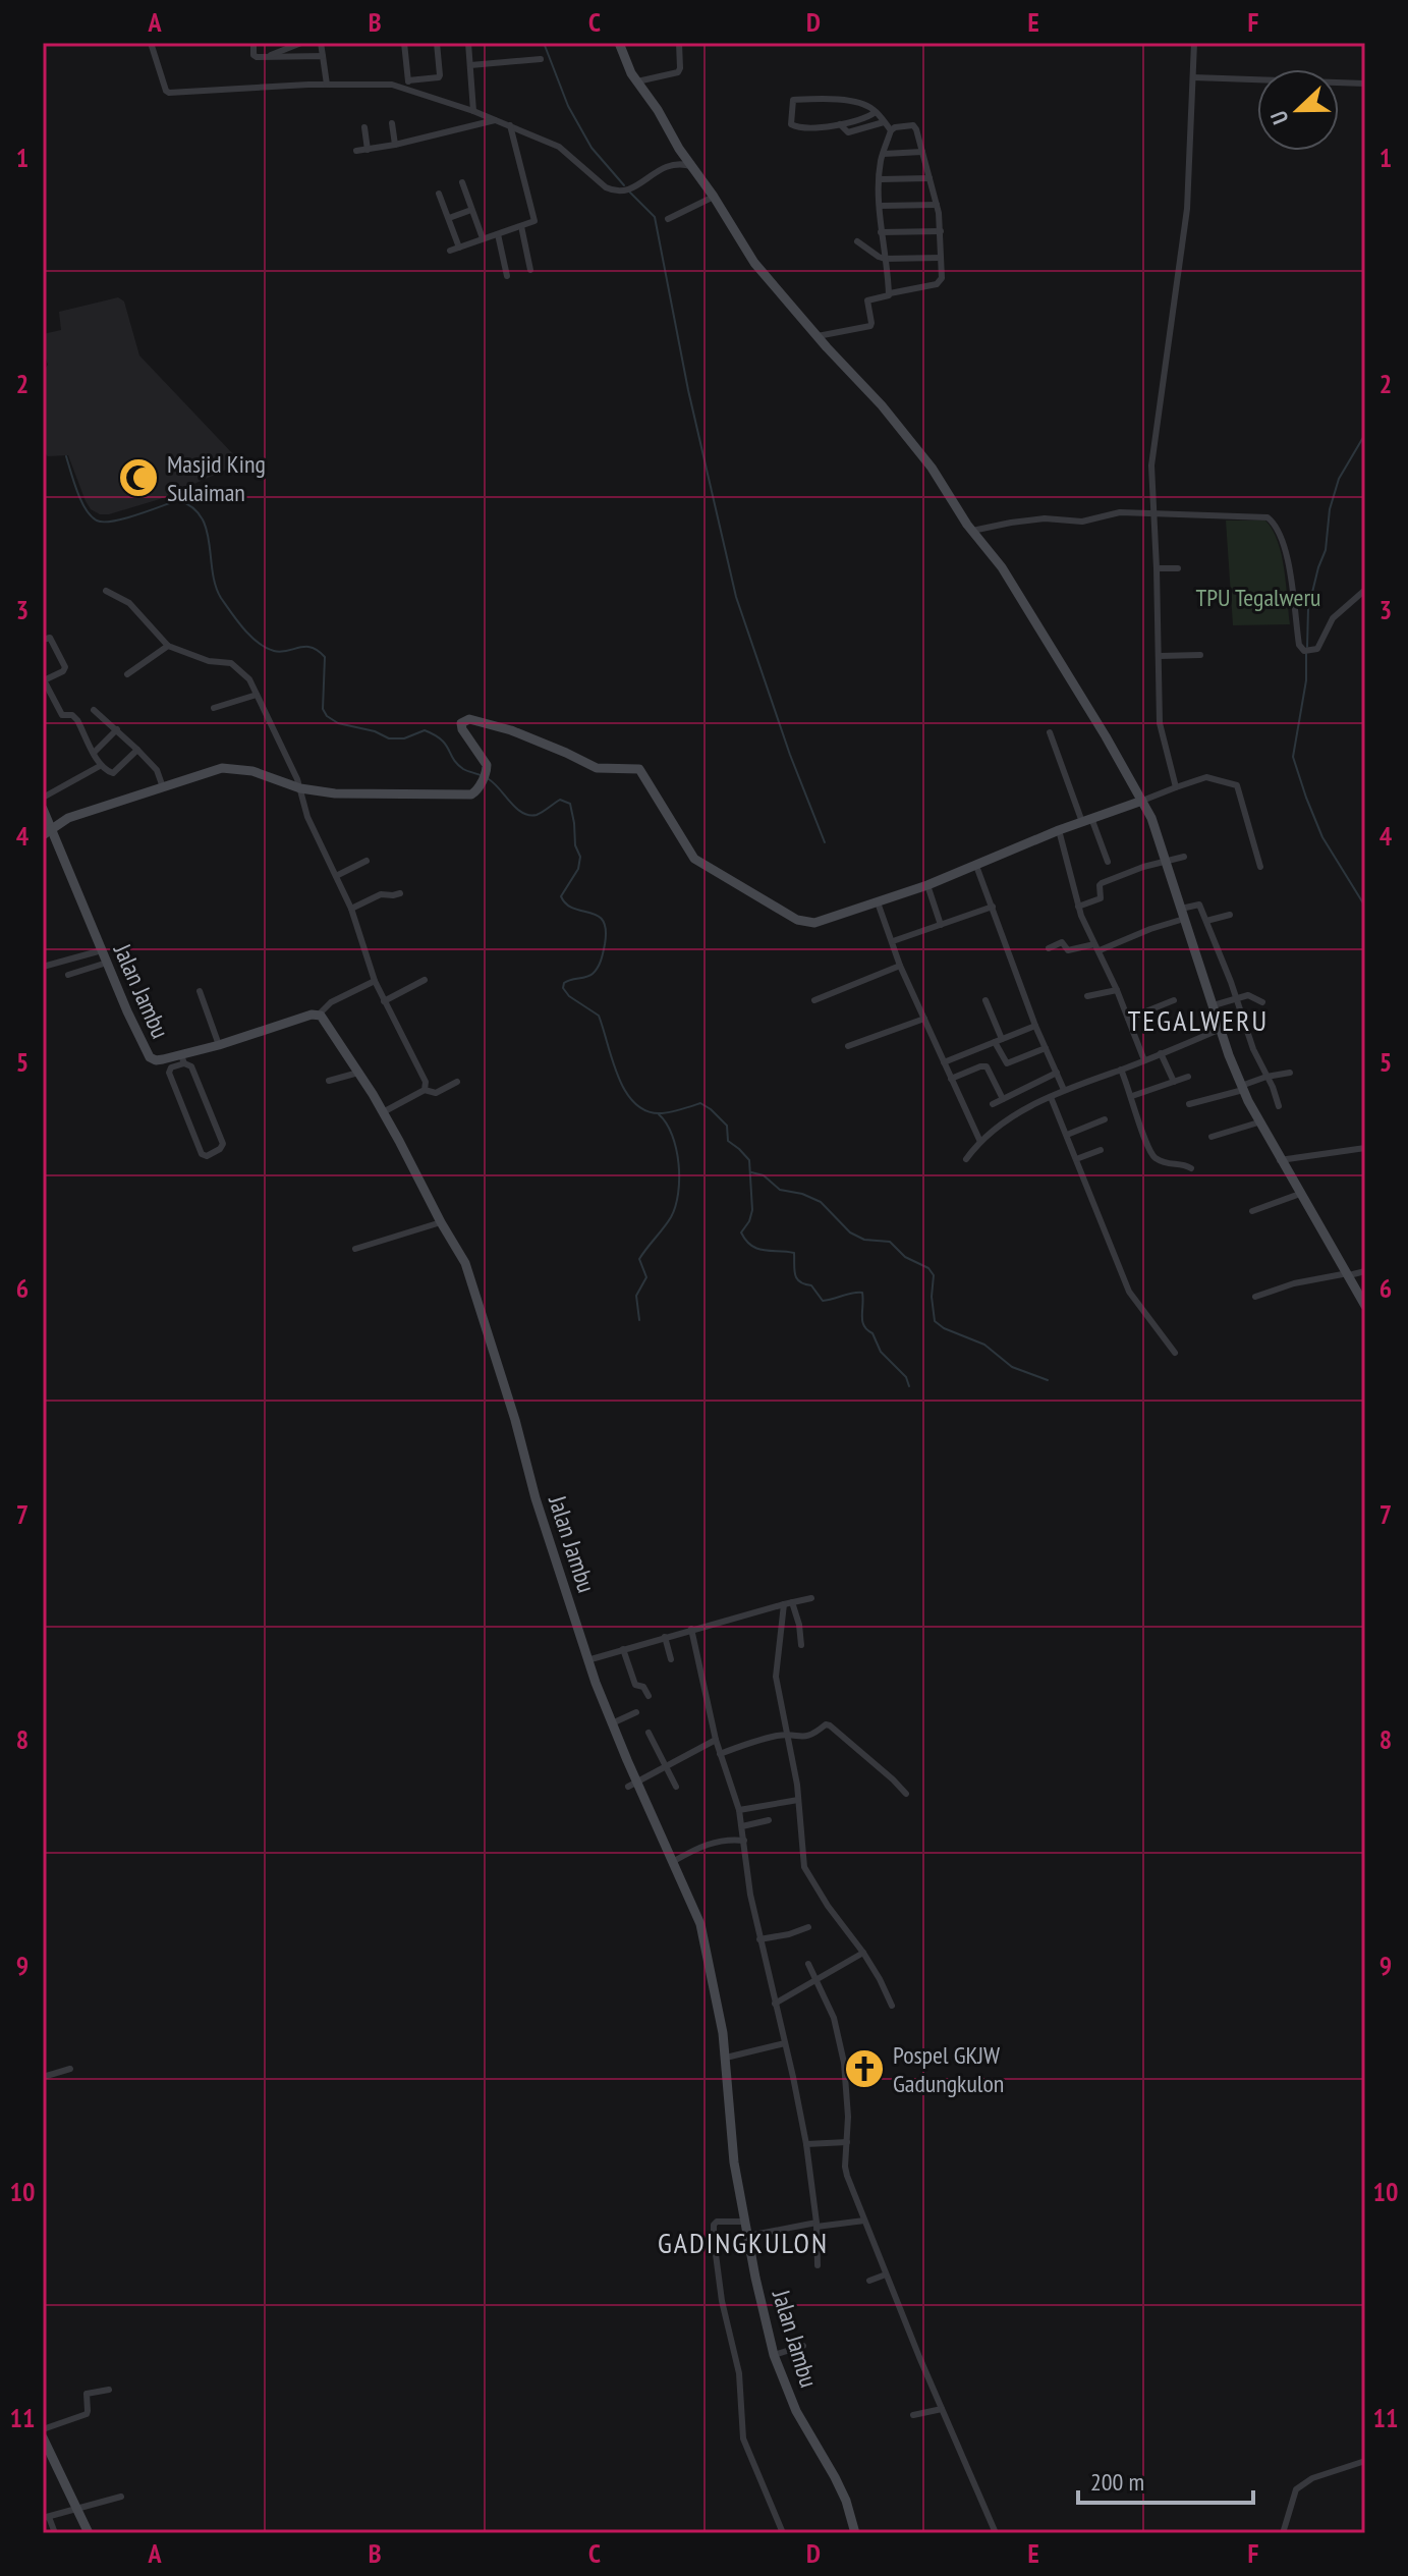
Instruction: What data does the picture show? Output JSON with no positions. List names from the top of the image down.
{
  "streets": {
    "street": ["Jalan Jambu"]
  },
  "districts": ["TEGALWERU", "GADINGKULON"],
  "parks": ["TPU Tegalweru"],
  "places": {
    "mosque": ["Masjid King Sulaiman"],
    "church": ["Pospel GKJW Gadungkulon"]
  },
  "scale_bar": "200 m",
  "north": "left",
  "grid": {
    "columns": [
      "A",
      "B",
      "C",
      "D",
      "E",
      "F"
    ],
    "rows": [
      "1",
      "2",
      "3",
      "4",
      "5",
      "6",
      "7",
      "8",
      "9",
      "10",
      "11"
    ]
  }
}
